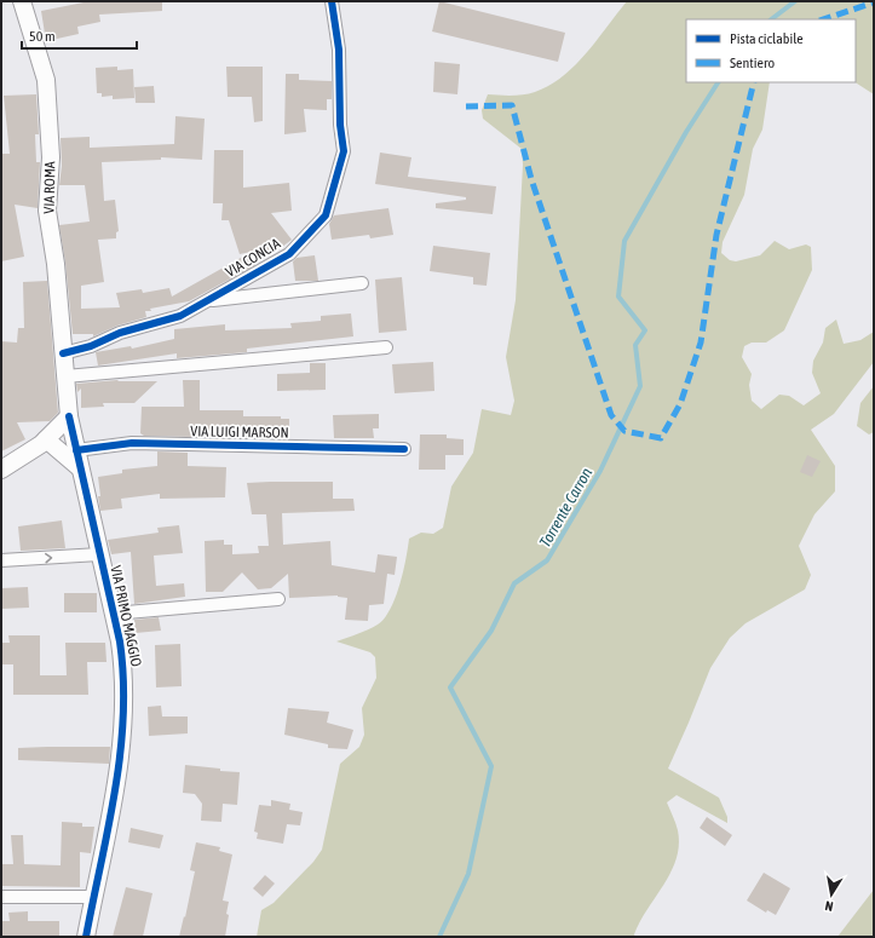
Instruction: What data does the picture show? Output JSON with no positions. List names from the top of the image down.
{
  "streets": {
    "street": [
      "VIA ROMA",
      "VIA CONCIA",
      "VIA LUIGI MARSON",
      "VIA PRIMO MAGGIO"
    ]
  },
  "crossings": [
    ["VIA ROMA", "VIA CONCIA"],
    ["VIA ROMA", "VIA PRIMO MAGGIO"],
    ["VIA LUIGI MARSON", "VIA PRIMO MAGGIO"]
  ],
  "water": ["Torrente Carron"],
  "legend": ["Pista ciclabile", "Sentiero"],
  "scale_bar": "50 m",
  "north": "bottom"
}
